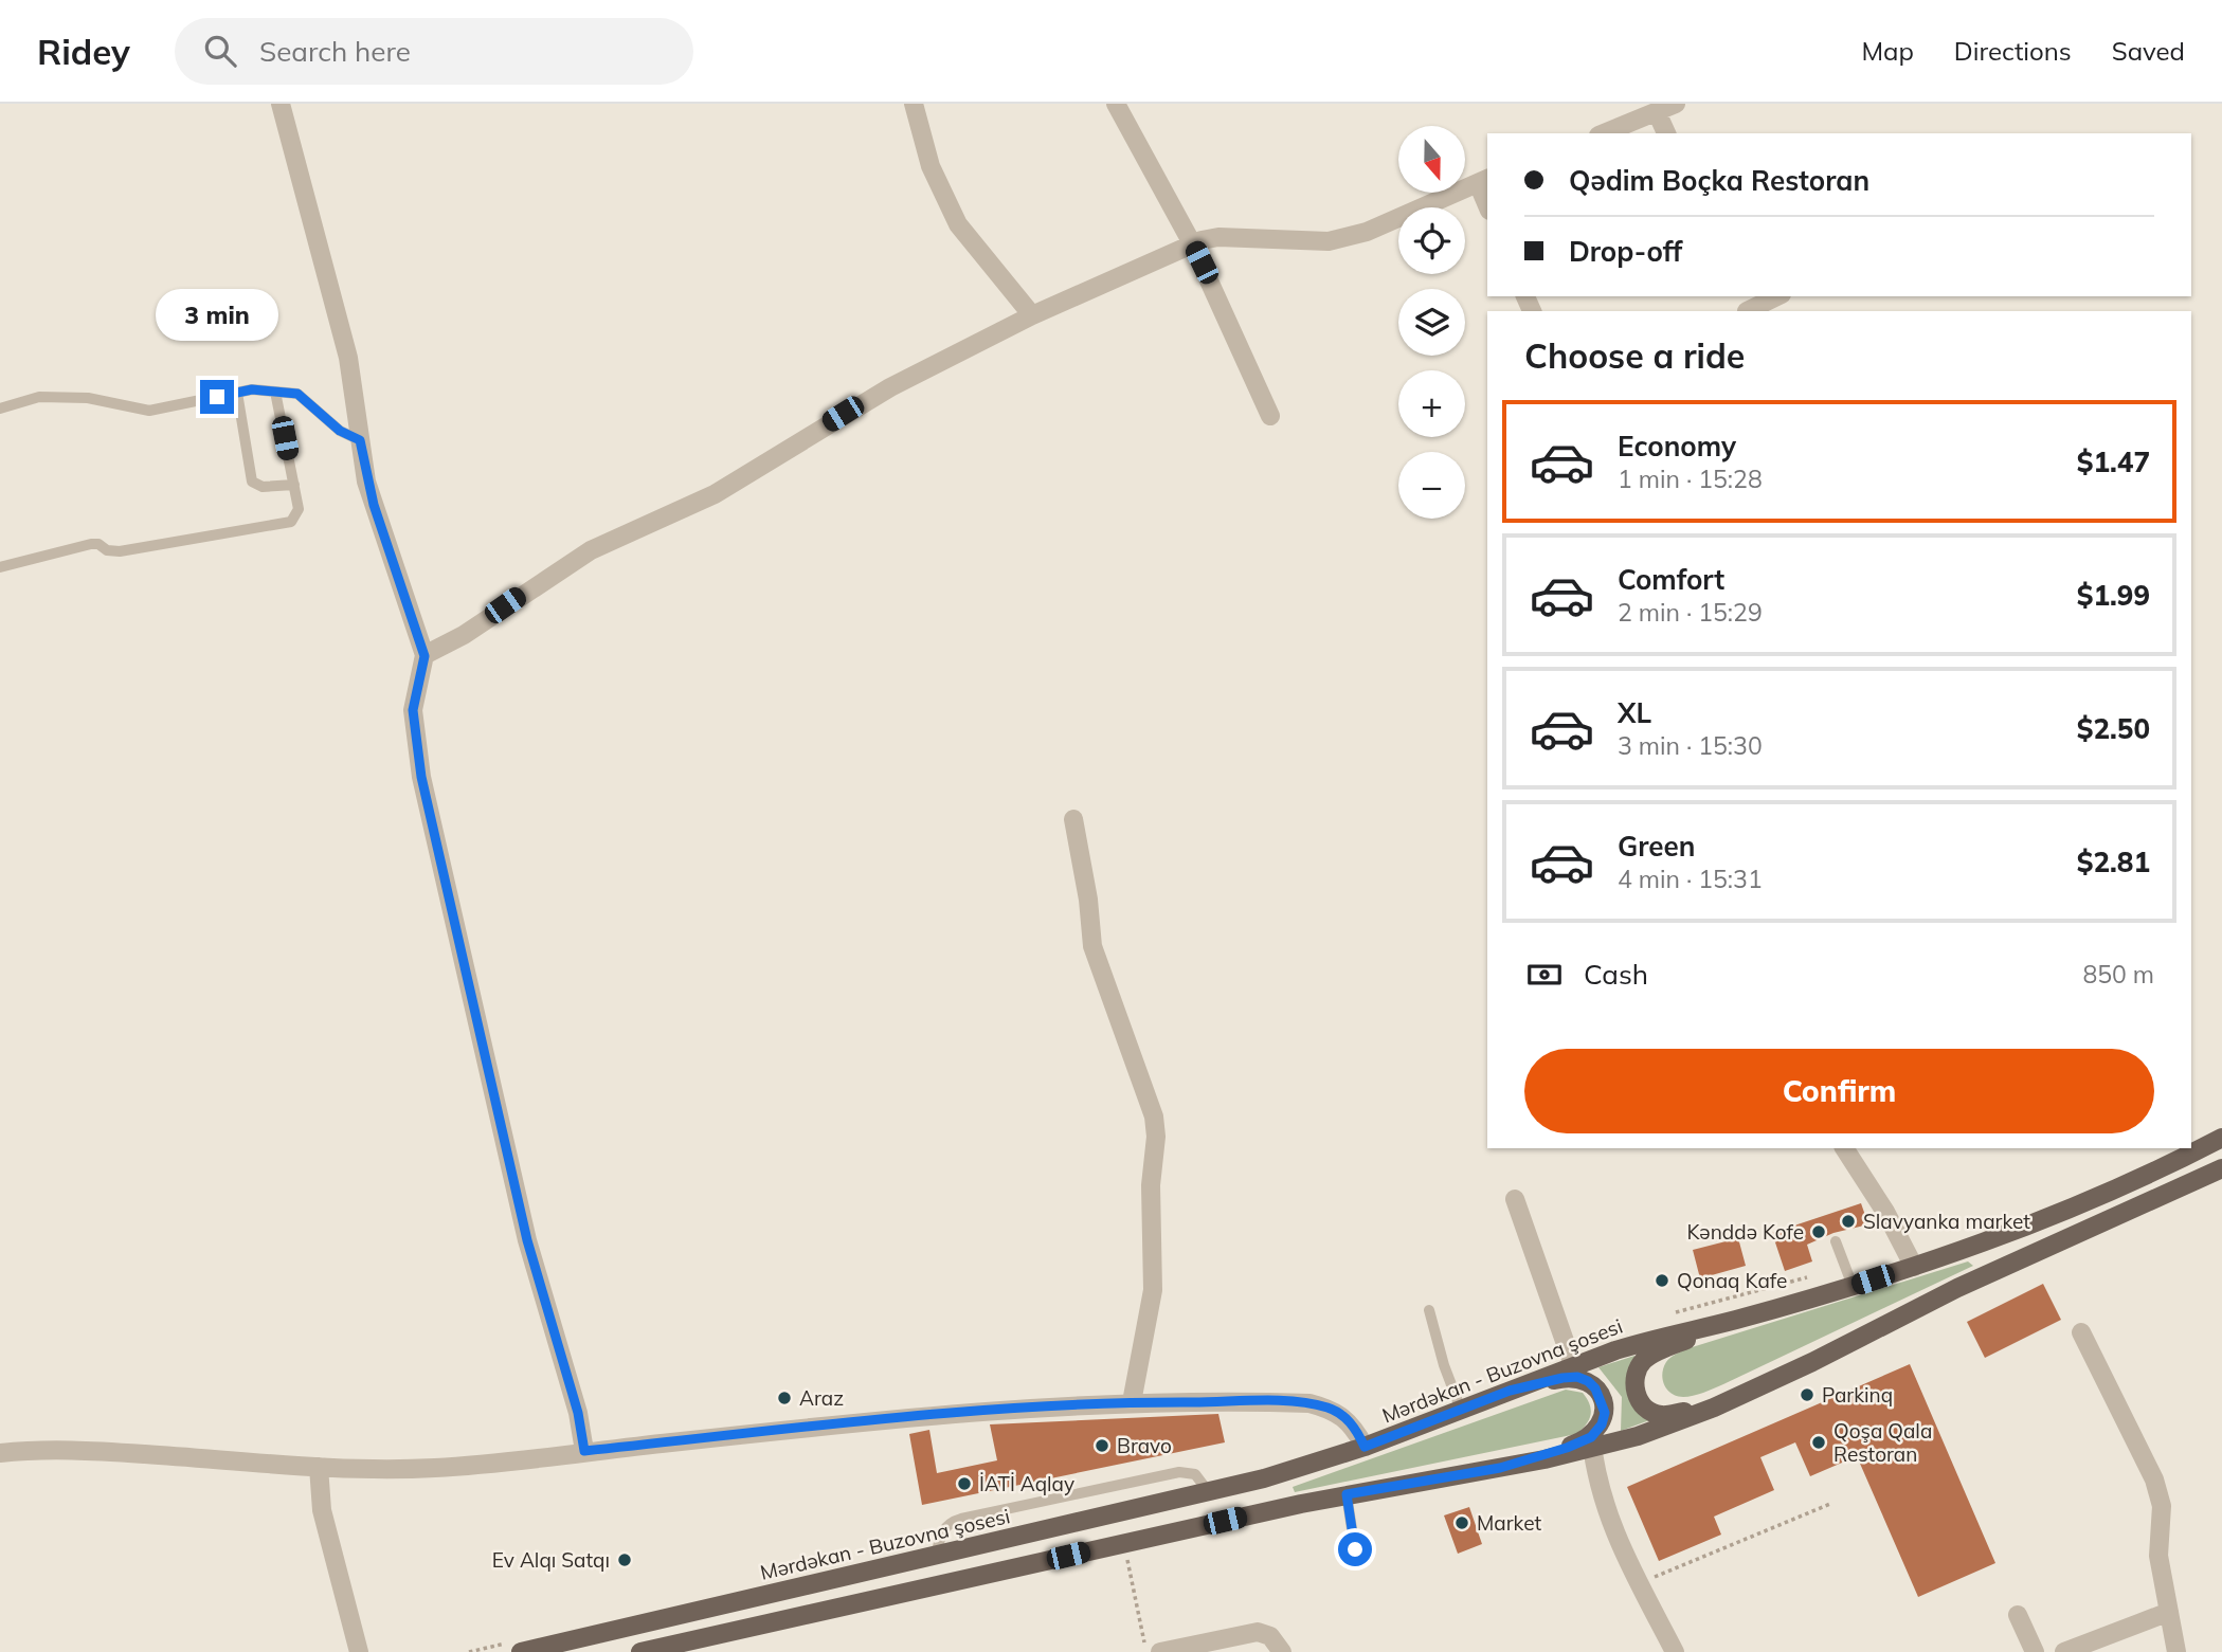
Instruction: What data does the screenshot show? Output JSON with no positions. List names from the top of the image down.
{
  "streets": {
    "main road": ["Mərdəkan - Buzovna şosesi"]
  },
  "places": [
    "Slavyanka market",
    "Kənddə Kofe",
    "Qonaq Kafe",
    "Parkinq",
    "Araz",
    "Qoşa Qala Restoran",
    "Bravo",
    "İATİ Aqlay",
    "Market",
    "Ev Alqı Satqı"
  ],
  "north": "bottom",
  "page": {
    "header": "Ridey",
    "search": "Search here",
    "nav": ["Map", "Directions", "Saved"],
    "map_buttons": ["+", "−"],
    "banner": ["Qədim Boçka Restoran", "Drop-off"],
    "bubble": "3 min",
    "heading": "Choose a ride",
    "list": [
      {
        "name": "Economy",
        "note": "1 min · 15:28",
        "value": "$1.47"
      },
      {
        "name": "Comfort",
        "note": "2 min · 15:29",
        "value": "$1.99"
      },
      {
        "name": "XL",
        "note": "3 min · 15:30",
        "value": "$2.50"
      },
      {
        "name": "Green",
        "note": "4 min · 15:31",
        "value": "$2.81"
      }
    ],
    "pay": ["Cash", "850 m"],
    "buttons": "Confirm"
  }
}
